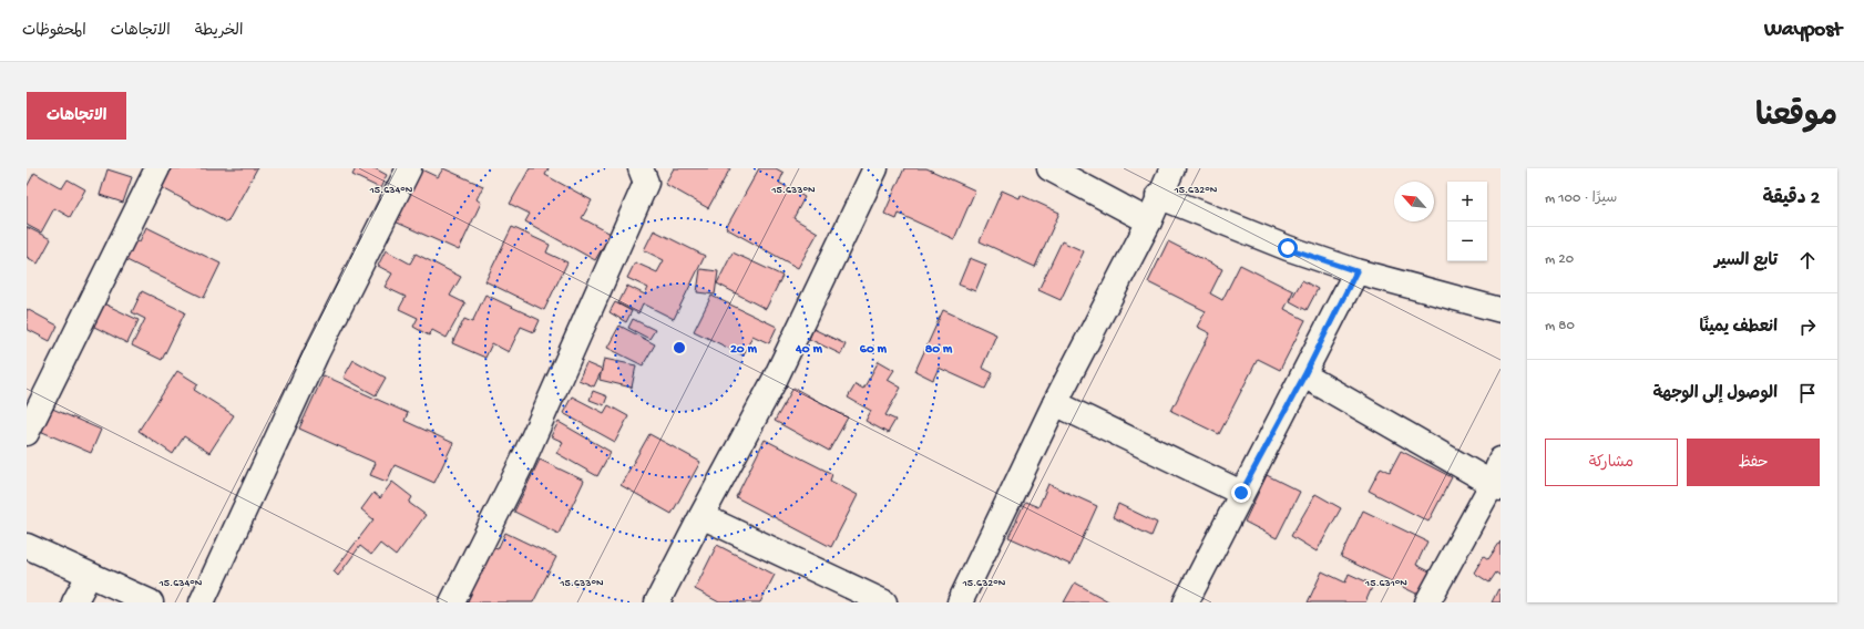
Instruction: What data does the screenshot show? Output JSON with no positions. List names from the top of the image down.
{
  "north": "top left",
  "page": {
    "header": "Waypost",
    "nav": ["الخريطة", "الاتجاهات", "المحفوظات"],
    "title": "موقعنا",
    "buttons": [
      "الاتجاهات",
      ["حفظ", "مشاركة"]
    ],
    "heading": ["2 دقيقة", "سيرًا · 100 m"],
    "map_buttons": ["+", "−"],
    "list": [
      ["تابع السير", "20 m"],
      ["انعطف يمينًا", "80 m"],
      "الوصول إلى الوجهة"
    ]
  },
  "coordinates": [
    "15.634°N",
    "15.633°N",
    "15.632°N",
    "15.631°N"
  ],
  "rings": [
    "20 m",
    "40 m",
    "60 m",
    "80 m"
  ]
}
